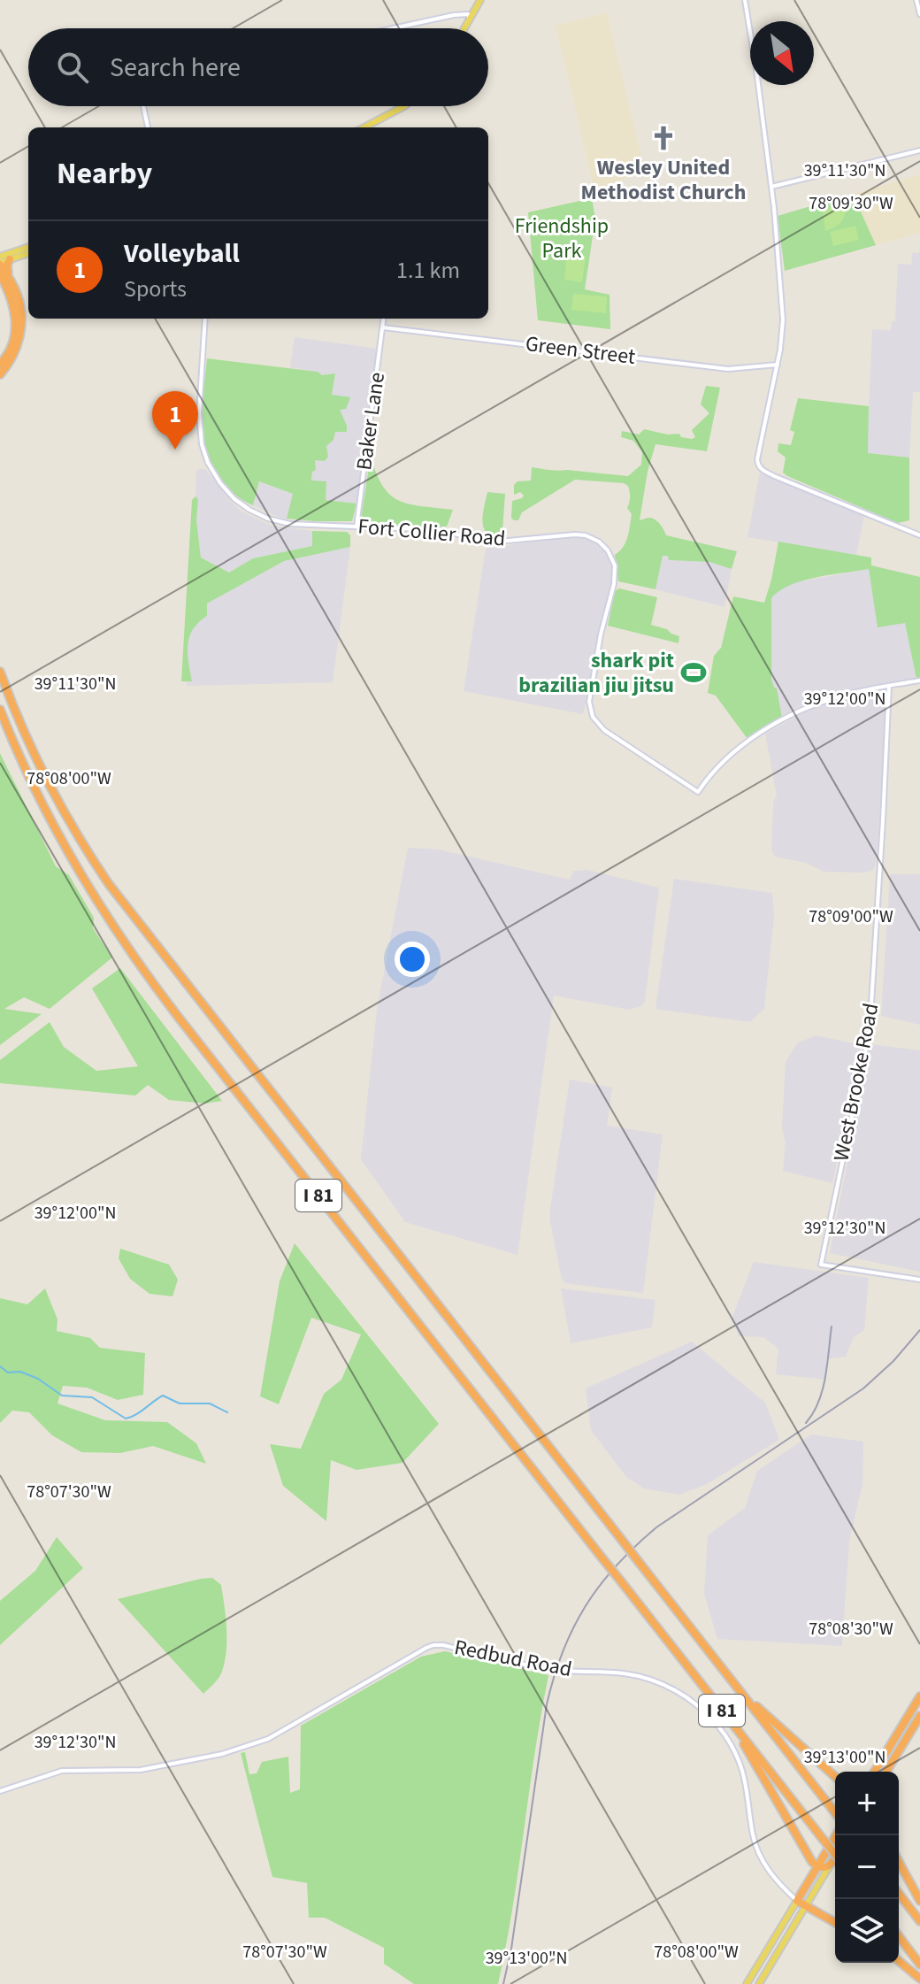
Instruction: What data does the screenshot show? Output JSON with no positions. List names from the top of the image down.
{
  "streets": {
    "highway": ["I 81"],
    "street": [
      "Green Street",
      "Baker Lane",
      "Fort Collier Road",
      "West Brooke Road",
      "Redbud Road"
    ]
  },
  "crossings": [
    ["Green Street", "Baker Lane"],
    ["Baker Lane", "Fort Collier Road"],
    ["Fort Collier Road", "West Brooke Road"]
  ],
  "parks": ["Friendship Park"],
  "places": {
    "church": ["Wesley United Methodist Church"],
    "sports": ["shark pit brazilian jiu jitsu"]
  },
  "north": "bottom right",
  "page": {
    "search": "Search here",
    "heading": "Nearby",
    "list": [
      {
        "mark": "1",
        "name": "Volleyball",
        "note": "Sports",
        "value": "1.1 km"
      }
    ],
    "pins": "1",
    "map_buttons": ["+", "−"]
  },
  "coordinates": [
    "39°11'30\"N",
    "78°09'30\"W",
    "39°12'00\"N",
    "78°08'00\"W",
    "78°09'00\"W",
    "39°12'30\"N",
    "78°07'30\"W",
    "78°08'30\"W",
    "39°13'00\"N"
  ]
}
